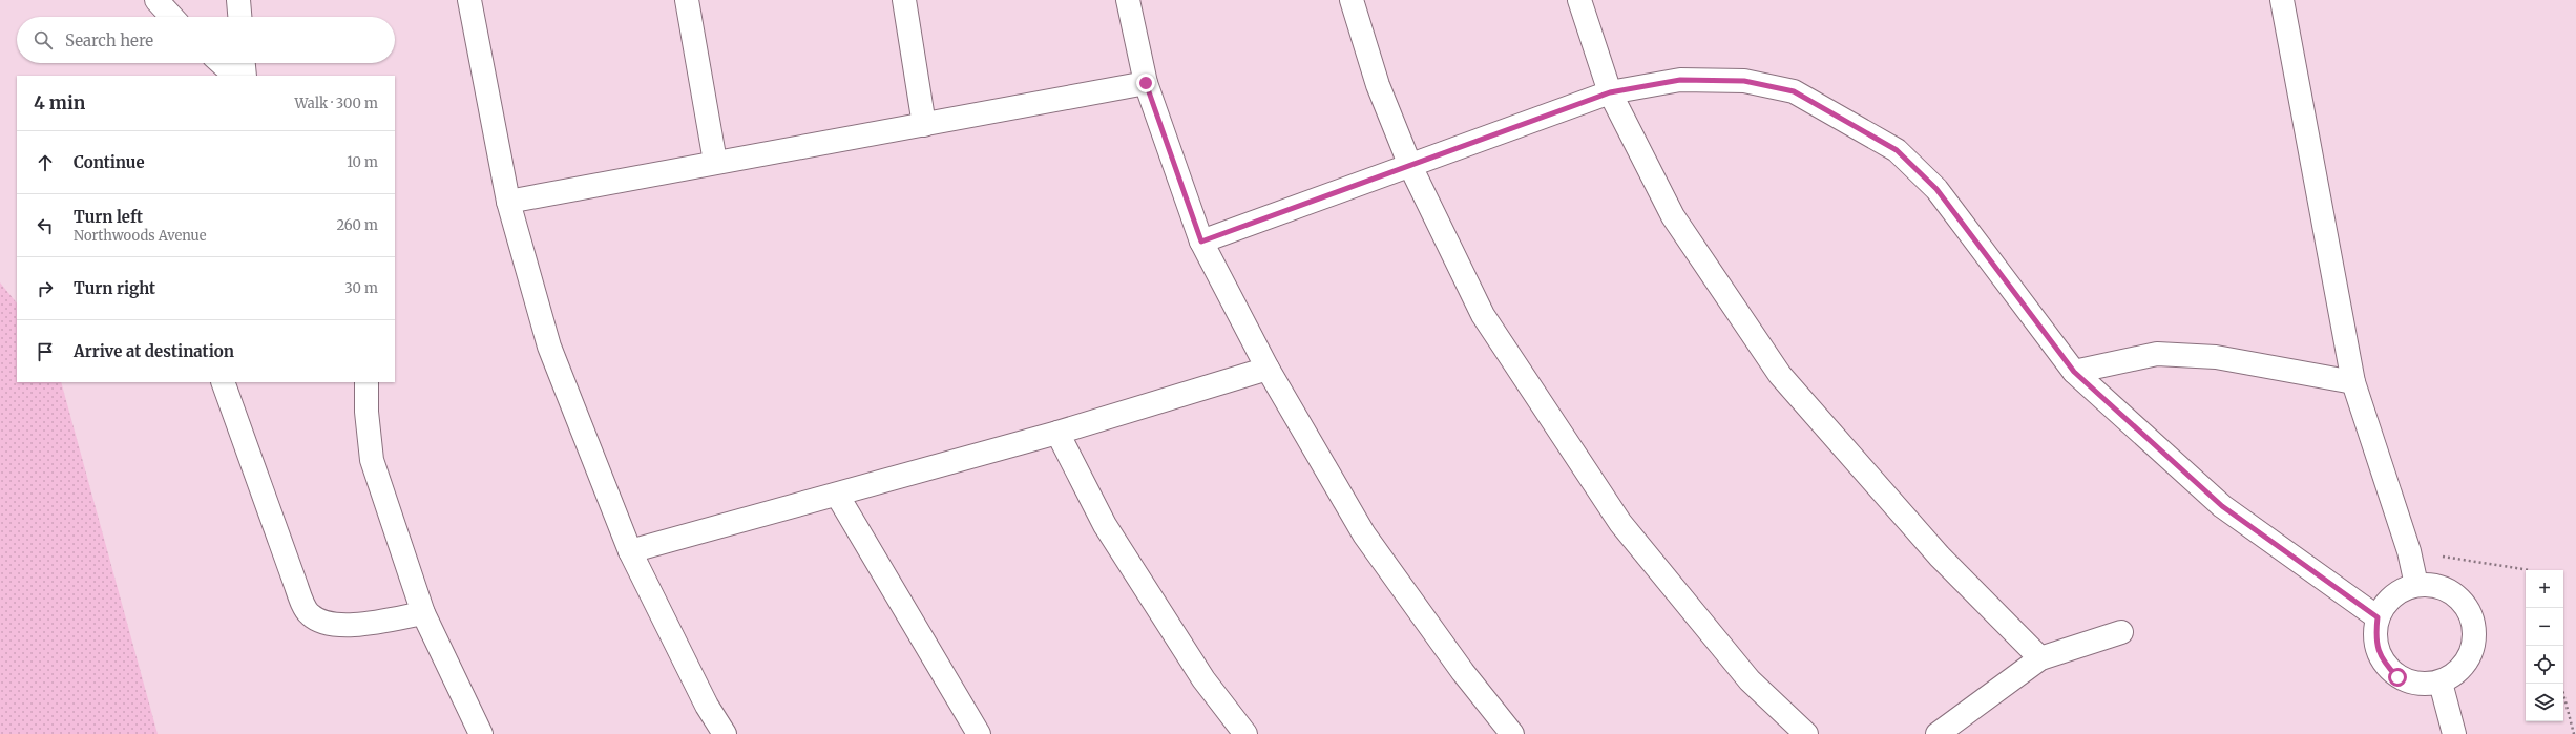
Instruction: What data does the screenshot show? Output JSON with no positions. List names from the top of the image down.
{
  "page": {
    "search": "Search here",
    "heading": ["4 min", "Walk · 300 m"],
    "list": [
      ["Continue", "10 m"],
      ["Turn left", "Northwoods Avenue", "260 m"],
      ["Turn right", "30 m"],
      "Arrive at destination"
    ],
    "map_buttons": ["+", "−"]
  }
}
